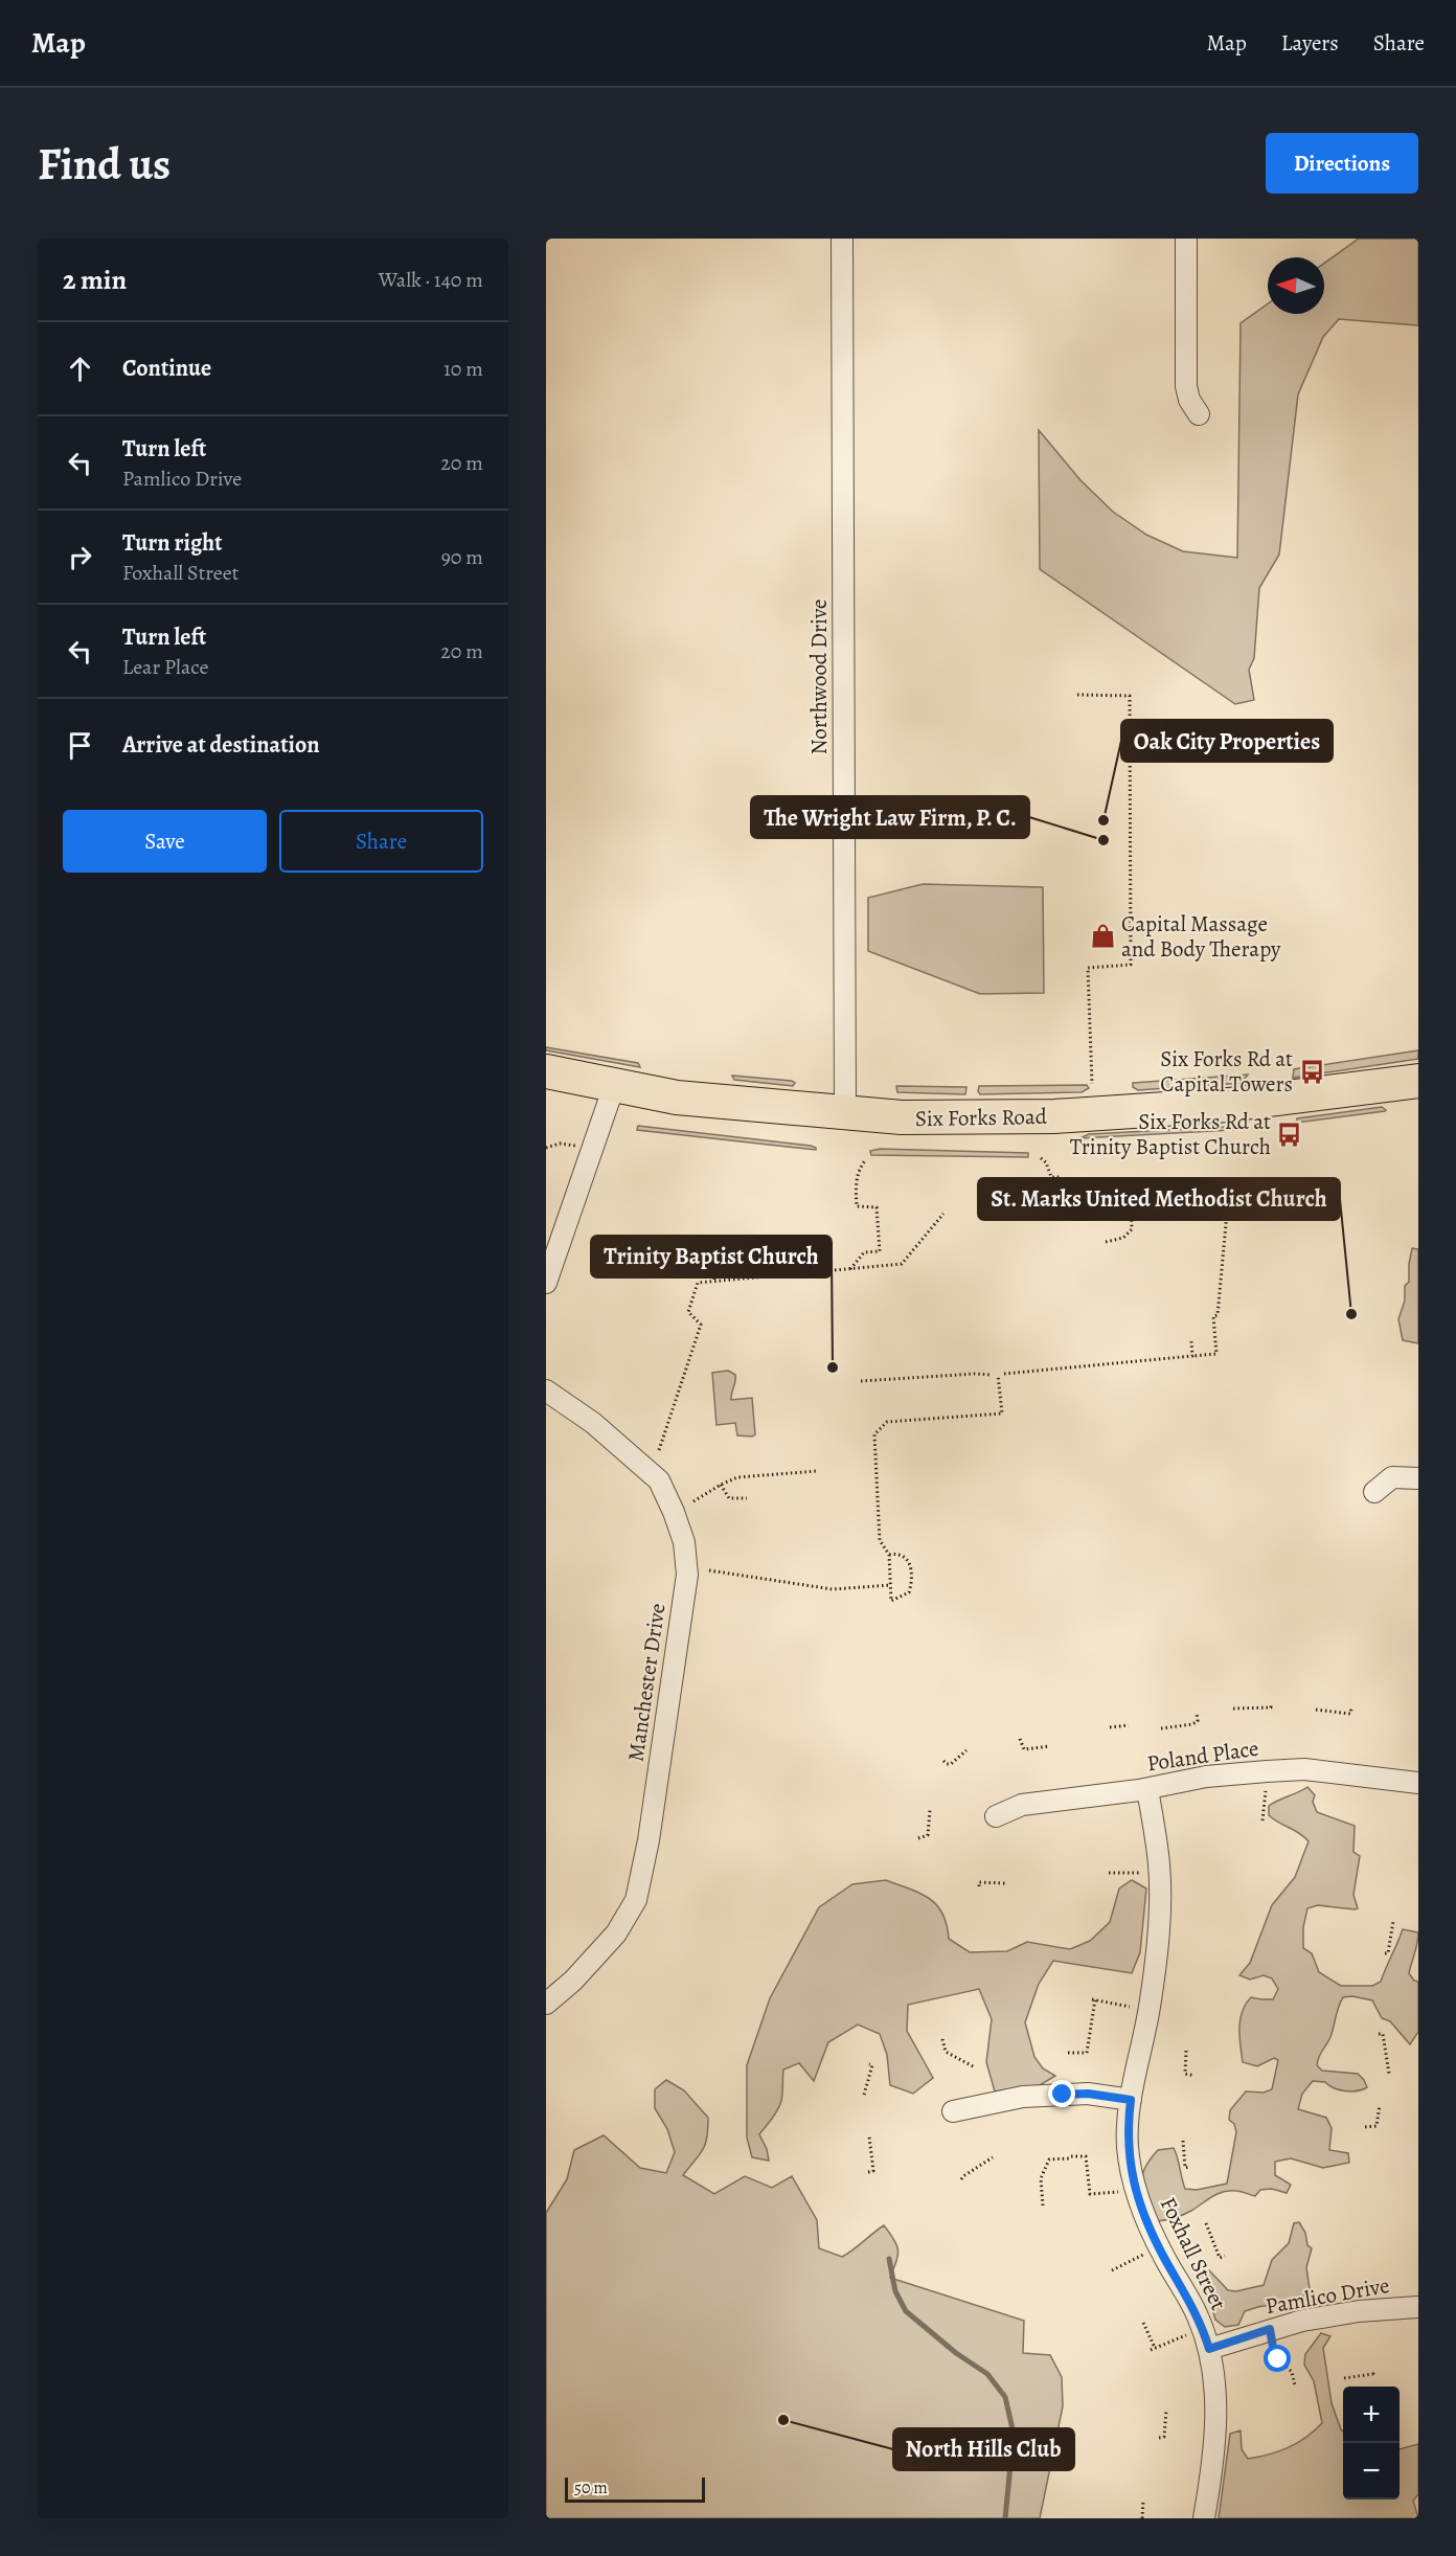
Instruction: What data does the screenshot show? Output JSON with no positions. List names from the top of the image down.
{
  "streets": {
    "main road": ["Six Forks Road"],
    "street": [
      "Northwood Drive",
      "Manchester Drive",
      "Poland Place",
      "Foxhall Street",
      "Pamlico Drive"
    ]
  },
  "crossings": [
    ["Northwood Drive", "Six Forks Road"],
    ["Poland Place", "Foxhall Street"],
    ["Foxhall Street", "Pamlico Drive"]
  ],
  "places": {
    "other": [
      "Oak City Properties",
      "The Wright Law Firm, P. C.",
      "St. Marks United Methodist Church",
      "Trinity Baptist Church",
      "North Hills Club"
    ],
    "shop": ["Capital Massage and Body Therapy"],
    "bus stop": ["Six Forks Rd at Capital Towers", "Six Forks Rd at Trinity Baptist Church"]
  },
  "scale_bar": "50 m",
  "north": "left",
  "page": {
    "header": "Map",
    "nav": ["Map", "Layers", "Share"],
    "buttons": [
      "Directions",
      ["Save", "Share"]
    ],
    "title": "Find us",
    "heading": ["2 min", "Walk · 140 m"],
    "list": [
      ["Continue", "10 m"],
      ["Turn left", "Pamlico Drive", "20 m"],
      ["Turn right", "Foxhall Street", "90 m"],
      ["Turn left", "Lear Place", "20 m"],
      "Arrive at destination"
    ],
    "map_buttons": ["+", "−"],
    "scale": "50 m"
  }
}
